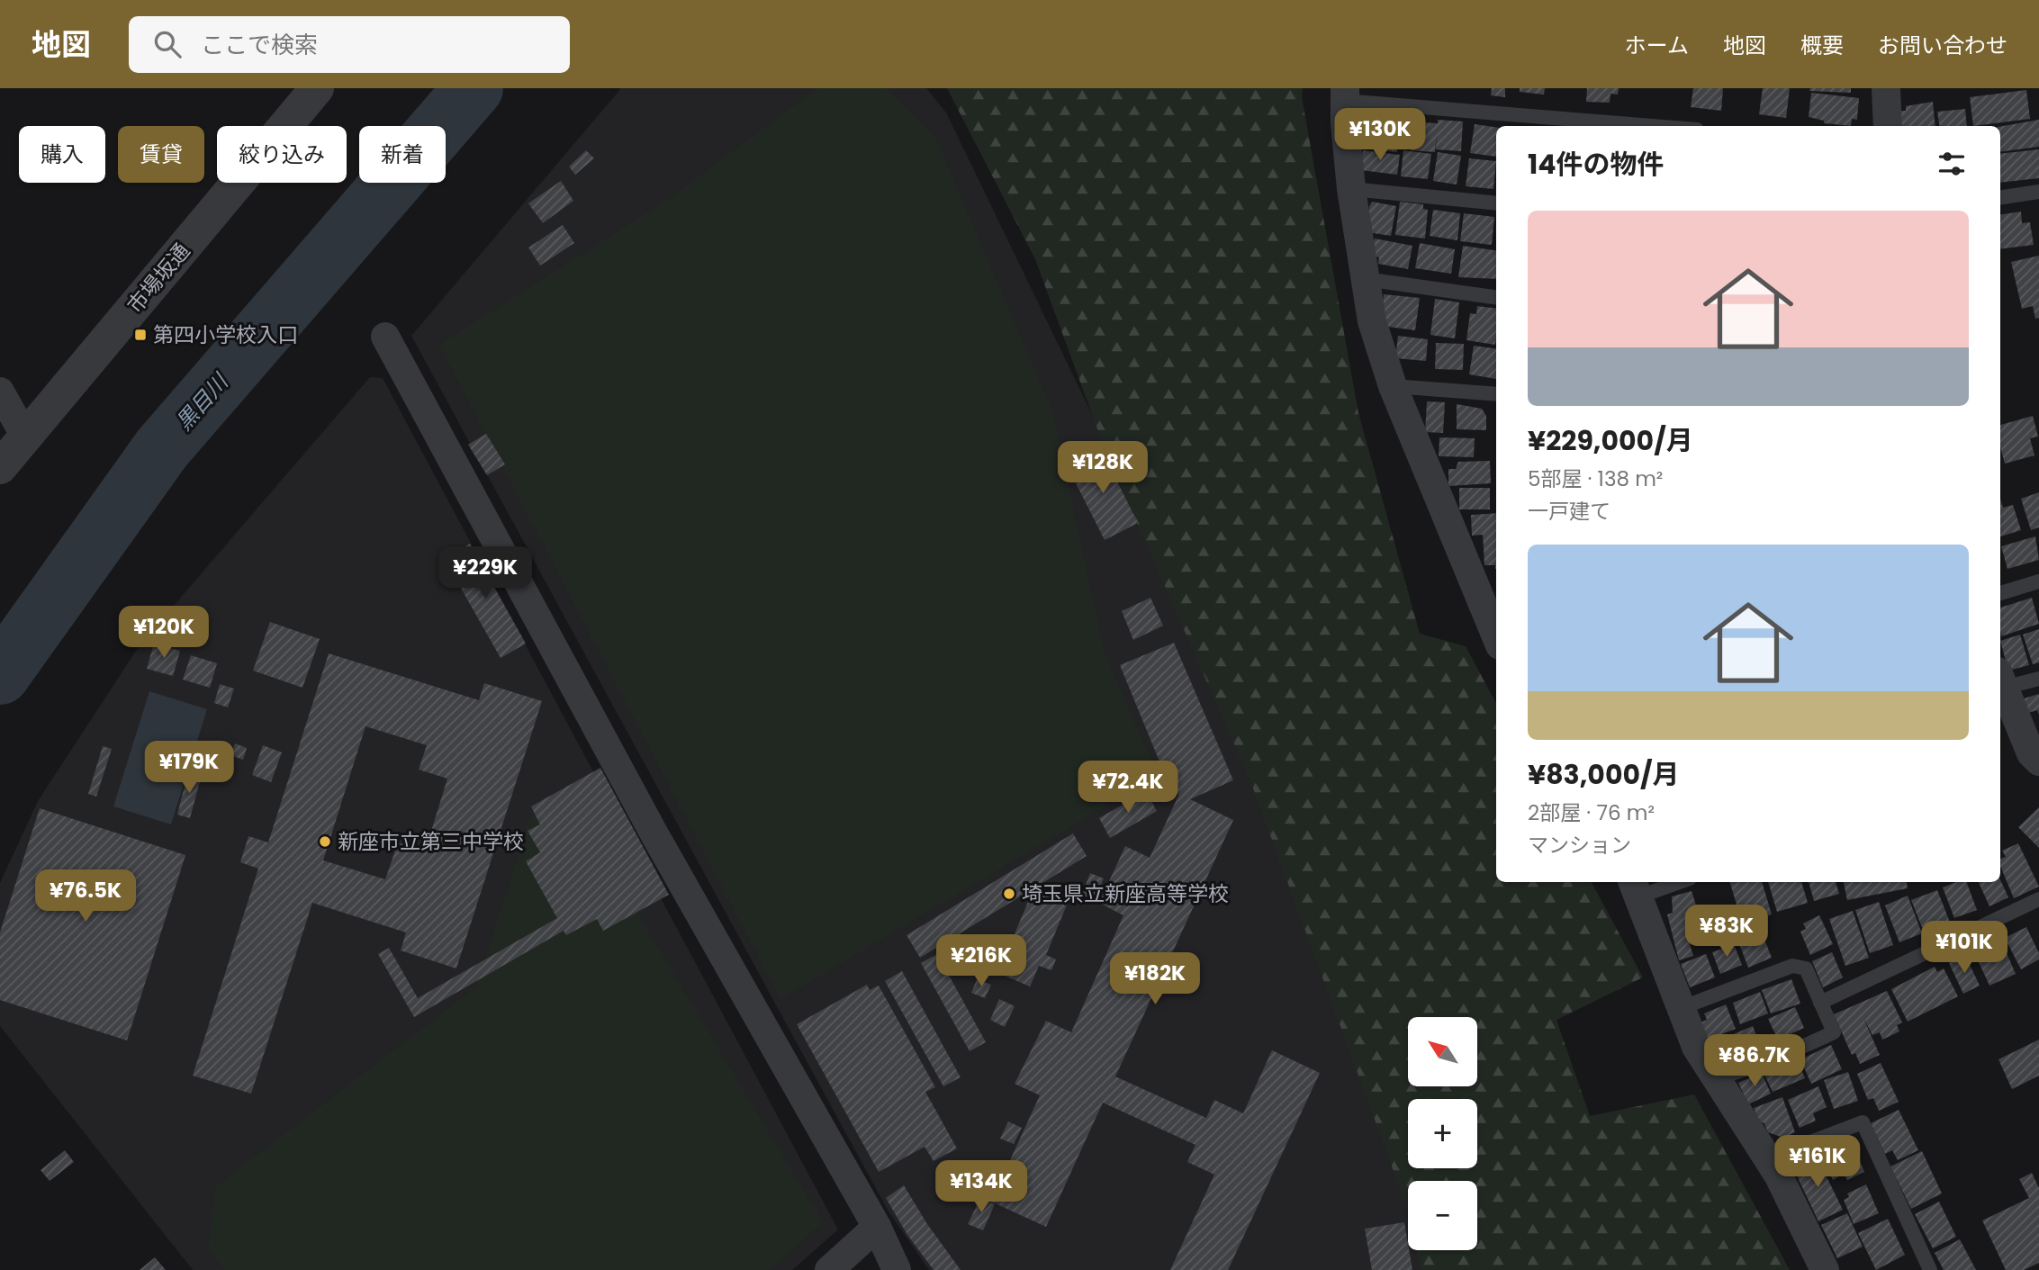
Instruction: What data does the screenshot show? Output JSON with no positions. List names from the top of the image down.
{
  "streets": {
    "street": ["市場坂通"]
  },
  "water": ["黒目川"],
  "places": {
    "transit": ["第四小学校入口"],
    "other": ["新座市立第三中学校", "埼玉県立新座高等学校"]
  },
  "north": "top left",
  "page": {
    "header": "地図",
    "search": "ここで検索",
    "nav": [
      "ホーム",
      "地図",
      "概要",
      "お問い合わせ"
    ],
    "price": [
      "¥130K",
      "¥128K",
      "¥229K",
      "¥120K",
      "¥179K",
      "¥72.4K",
      "¥76.5K",
      "¥83K",
      "¥101K",
      "¥216K",
      "¥182K",
      "¥86.7K",
      "¥161K",
      "¥134K"
    ],
    "chip": [
      "購入",
      "賃貸",
      "絞り込み",
      "新着"
    ],
    "heading": "14件の物件",
    "list": [
      {
        "name": "¥229,000/月",
        "note": "5部屋 · 138 m² · 一戸建て"
      },
      {
        "name": "¥83,000/月",
        "note": "2部屋 · 76 m² · マンション"
      }
    ],
    "map_buttons": ["+", "−"]
  }
}
